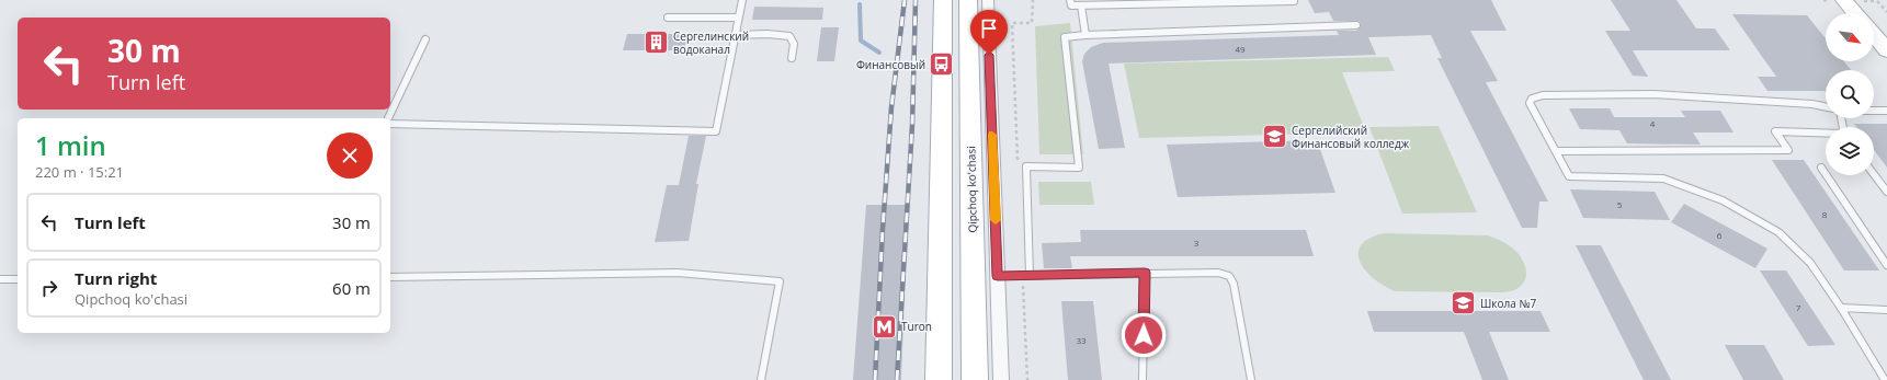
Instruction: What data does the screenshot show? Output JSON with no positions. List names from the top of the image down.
{
  "streets": {
    "main road": ["Qipchoq ko'chasi"]
  },
  "places": {
    "building": ["Сергелинский водоканал"],
    "bus stop": ["Финансовый"],
    "school or university": ["Сергелийский Финансовый колледж", "Школа №7"],
    "metro station": ["Turon"]
  },
  "house_numbers": [
    "49",
    "4",
    "5",
    "8",
    "6",
    "3",
    "7",
    "33"
  ],
  "north": "bottom right",
  "page": {
    "turn": ["30 m", "Turn left"],
    "heading": ["1 min", "220 m · 15:21"],
    "list": [
      {
        "name": "Turn left",
        "value": "30 m"
      },
      {
        "name": "Turn right",
        "note": "Qipchoq ko'chasi",
        "value": "60 m"
      }
    ]
  }
}
